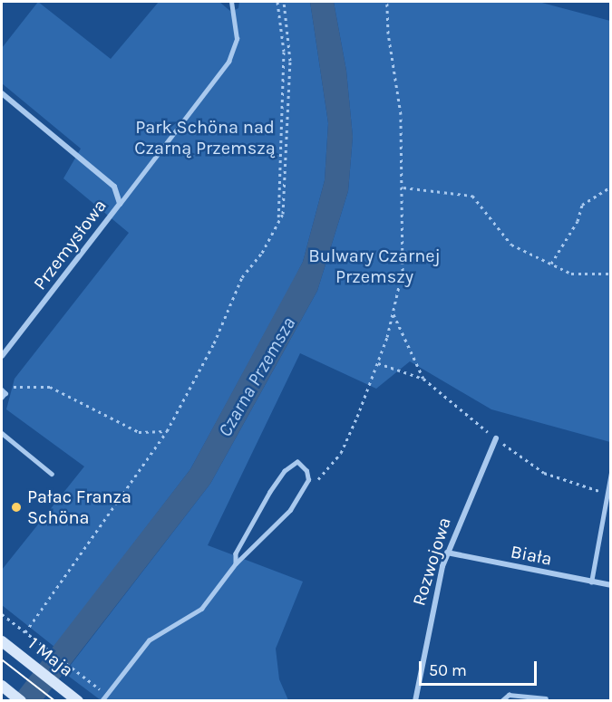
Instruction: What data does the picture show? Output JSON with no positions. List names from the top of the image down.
{
  "streets": {
    "main road": ["1 Maja"],
    "street": ["Przemysłowa", "Biała", "Rozwojowa"]
  },
  "crossings": [
    ["Biała", "Rozwojowa"]
  ],
  "water": ["Czarna Przemsza"],
  "parks": ["Park Schöna nad Czarną Przemszą", "Bulwary Czarnej Przemszy"],
  "places": ["Pałac Franza Schöna"],
  "scale_bar": "50 m"
}
